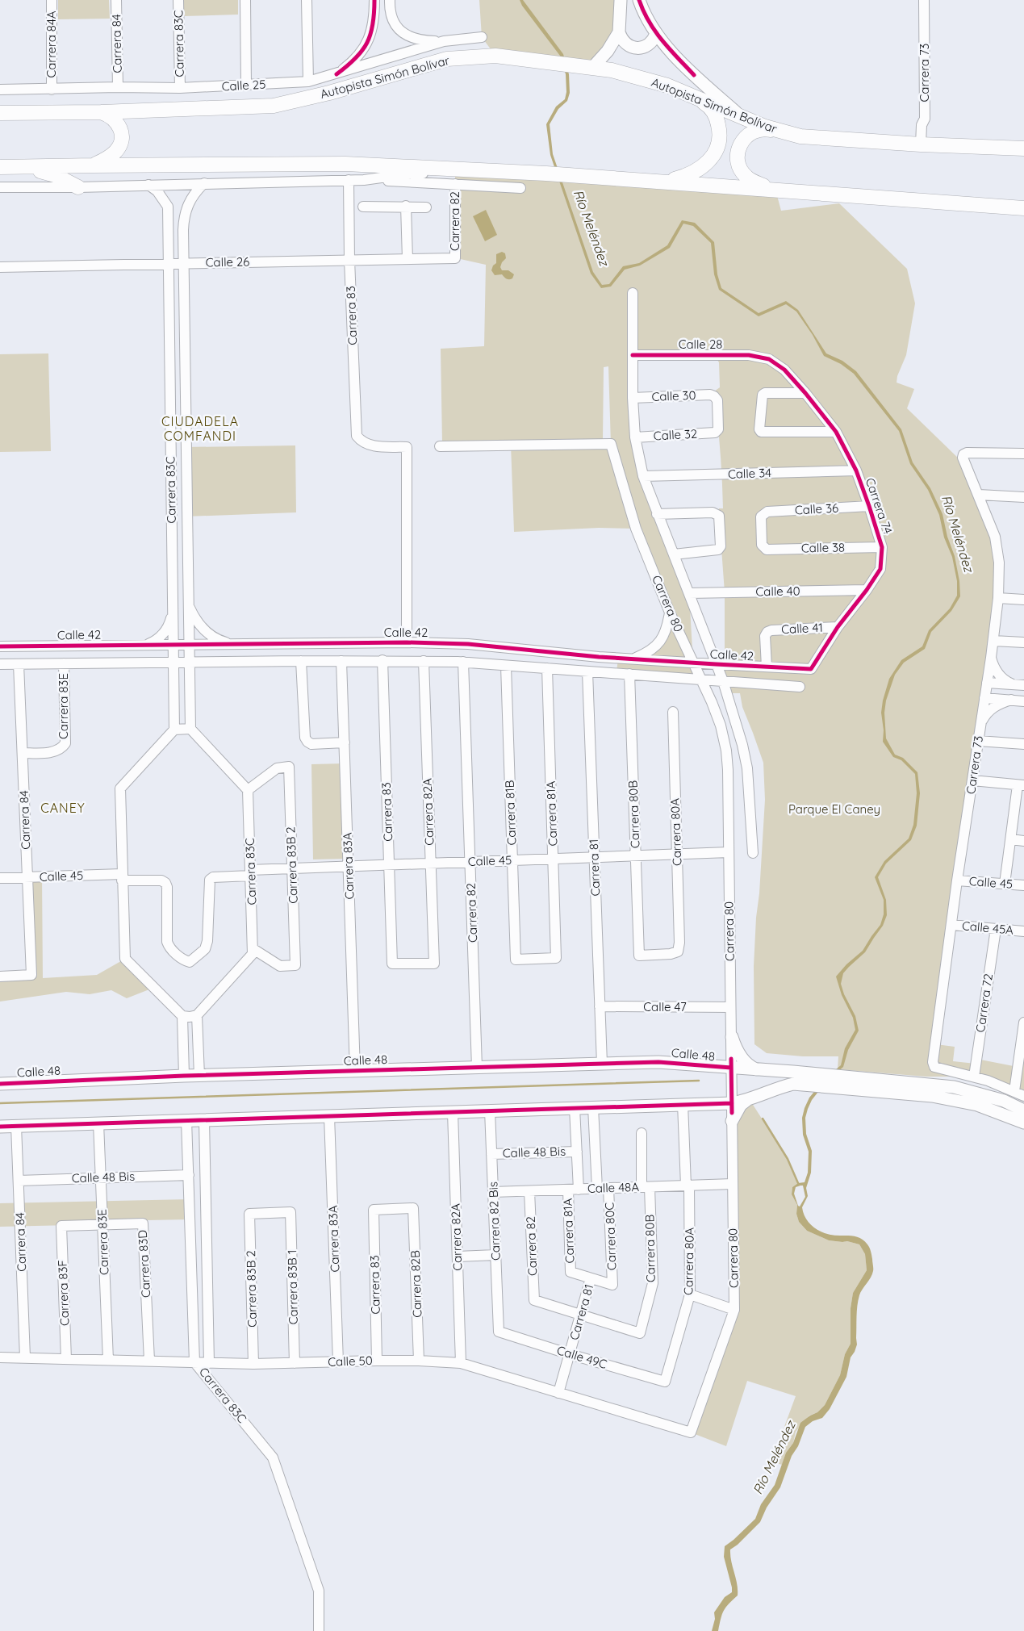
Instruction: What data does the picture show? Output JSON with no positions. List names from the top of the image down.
{
  "streets": {
    "highway": ["Autopista Simón Bolívar"],
    "main road": ["Calle 48"],
    "street": [
      "Carrera 84",
      "Carrera 83C",
      "Carrera 84A",
      "Carrera 73",
      "Calle 25",
      "Carrera 82",
      "Calle 26",
      "Carrera 83",
      "Calle 28",
      "Calle 30",
      "Calle 32",
      "Calle 34",
      "Carrera 74",
      "Calle 36",
      "Calle 38",
      "Calle 40",
      "Carrera 80",
      "Calle 41",
      "Calle 42",
      "Carrera 83E",
      "Carrera 82A",
      "Carrera 81B",
      "Carrera 81A",
      "Carrera 80B",
      "Carrera 80A",
      "Calle 45",
      "Carrera 83B 2",
      "Carrera 83A",
      "Carrera 81",
      "Calle 45A",
      "Carrera 72",
      "Calle 47",
      "Calle 48 Bis",
      "Calle 48A",
      "Carrera 82 Bis",
      "Carrera 80C",
      "Carrera 83D",
      "Carrera 82B",
      "Carrera 83B 1",
      "Carrera 83F",
      "Calle 49C",
      "Calle 50"
    ]
  },
  "crossings": [
    ["Carrera 84", "Calle 25"],
    ["Carrera 84", "Carrera 83E"],
    ["Carrera 84", "Calle 45"],
    ["Carrera 84", "Calle 48"],
    ["Carrera 84", "Calle 48 Bis"],
    ["Carrera 84", "Calle 50"],
    ["Carrera 83C", "Calle 25"],
    ["Carrera 83C", "Calle 26"],
    ["Carrera 83C", "Calle 42"],
    ["Carrera 83C", "Calle 45"],
    ["Carrera 83C", "Carrera 83B 2"],
    ["Carrera 83C", "Calle 48"],
    ["Carrera 83C", "Calle 48 Bis"],
    ["Carrera 83C", "Calle 50"],
    ["Carrera 84A", "Calle 25"],
    ["Carrera 73", "Autopista Simón Bolívar"],
    ["Carrera 73", "Calle 45"],
    ["Carrera 73", "Calle 45A"],
    ["Carrera 73", "Carrera 72"],
    ["Carrera 82", "Calle 26"],
    ["Carrera 82", "Carrera 80B"],
    ["Carrera 82", "Calle 45"],
    ["Carrera 82", "Carrera 81"],
    ["Carrera 82", "Calle 48"],
    ["Carrera 82", "Calle 48A"],
    ["Calle 26", "Carrera 83"],
    ["Carrera 83", "Calle 42"],
    ["Carrera 83", "Carrera 82A"],
    ["Carrera 83", "Calle 45"],
    ["Carrera 83", "Carrera 82B"],
    ["Carrera 83", "Calle 50"],
    ["Calle 28", "Carrera 74"],
    ["Calle 28", "Carrera 80"],
    ["Calle 30", "Calle 32"],
    ["Calle 30", "Carrera 80"],
    ["Calle 32", "Carrera 80"],
    ["Calle 34", "Carrera 74"],
    ["Calle 34", "Carrera 80"],
    ["Carrera 74", "Calle 36"],
    ["Carrera 74", "Calle 38"],
    ["Carrera 74", "Calle 40"],
    ["Carrera 74", "Calle 41"],
    ["Carrera 74", "Calle 42"],
    ["Calle 36", "Calle 38"],
    ["Calle 40", "Carrera 80"],
    ["Carrera 80", "Calle 42"],
    ["Carrera 80", "Calle 45"],
    ["Carrera 80", "Calle 47"],
    ["Carrera 80", "Calle 48"],
    ["Carrera 80", "Calle 48A"],
    ["Carrera 80", "Calle 50"],
    ["Calle 41", "Calle 42"],
    ["Carrera 83E", "Calle 48"],
    ["Carrera 83E", "Calle 48 Bis"],
    ["Carrera 83E", "Carrera 83D"],
    ["Carrera 83E", "Calle 50"],
    ["Carrera 82A", "Calle 45"],
    ["Carrera 82A", "Calle 48"],
    ["Carrera 82A", "Calle 50"],
    ["Carrera 81B", "Carrera 81A"],
    ["Carrera 81B", "Calle 45"],
    ["Carrera 81A", "Calle 45"],
    ["Carrera 81A", "Carrera 81"],
    ["Carrera 81A", "Calle 48A"],
    ["Carrera 81A", "Carrera 80C"],
    ["Carrera 80B", "Carrera 80A"],
    ["Carrera 80B", "Calle 45"],
    ["Carrera 80B", "Carrera 81"],
    ["Carrera 80B", "Calle 48A"],
    ["Carrera 80A", "Calle 45"],
    ["Carrera 80A", "Calle 48"],
    ["Carrera 80A", "Calle 48A"],
    ["Carrera 80A", "Calle 49C"],
    ["Calle 45", "Carrera 83B 2"],
    ["Calle 45", "Carrera 83A"],
    ["Calle 45", "Carrera 81"],
    ["Carrera 83B 2", "Carrera 83B 1"],
    ["Carrera 83B 2", "Calle 50"],
    ["Carrera 83A", "Calle 48"],
    ["Carrera 83A", "Calle 50"],
    ["Carrera 81", "Calle 47"],
    ["Carrera 81", "Calle 48"],
    ["Carrera 81", "Carrera 80C"],
    ["Carrera 81", "Calle 49C"],
    ["Carrera 81", "Calle 50"],
    ["Calle 45A", "Carrera 72"],
    ["Calle 48", "Carrera 82 Bis"],
    ["Calle 48 Bis", "Carrera 82 Bis"],
    ["Calle 48A", "Carrera 82 Bis"],
    ["Calle 48A", "Carrera 80C"],
    ["Carrera 82 Bis", "Calle 49C"],
    ["Carrera 83D", "Carrera 83F"],
    ["Carrera 83D", "Calle 50"],
    ["Carrera 82B", "Calle 50"],
    ["Carrera 83B 1", "Calle 50"],
    ["Carrera 83F", "Calle 50"]
  ],
  "districts": ["CIUDADELA COMFANDI", "CANEY"],
  "water": ["Río Meléndez"],
  "parks": ["Parque El Caney"]
}
